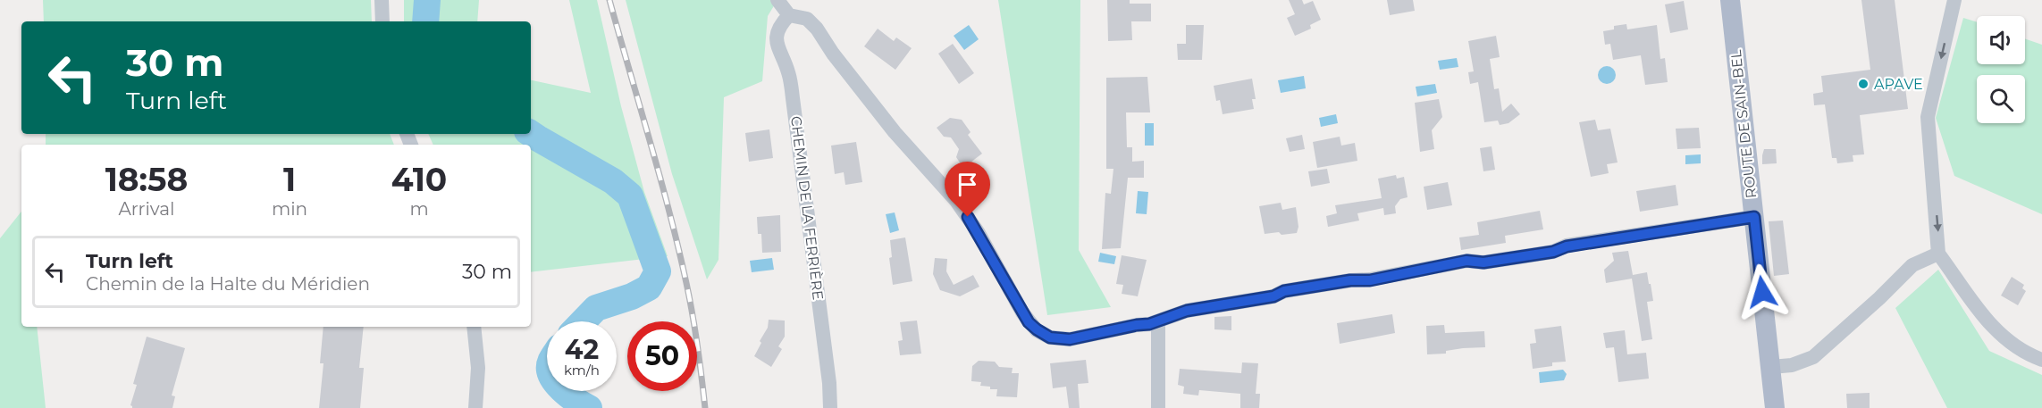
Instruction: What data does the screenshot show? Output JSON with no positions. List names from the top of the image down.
{
  "streets": {
    "main road": ["ROUTE DE SAIN-BEL"],
    "street": ["CHEMIN DE LA FERRIÈRE"]
  },
  "places": ["APAVE"],
  "page": {
    "turn": ["30 m", "Turn left"],
    "eta": [
      "18:58",
      "Arrival",
      "1",
      "min",
      "410",
      "m"
    ],
    "list": [
      {
        "name": "Turn left",
        "note": "Chemin de la Halte du Méridien",
        "value": "30 m"
      }
    ],
    "speed": "42 km/h",
    "limit": "50"
  }
}
